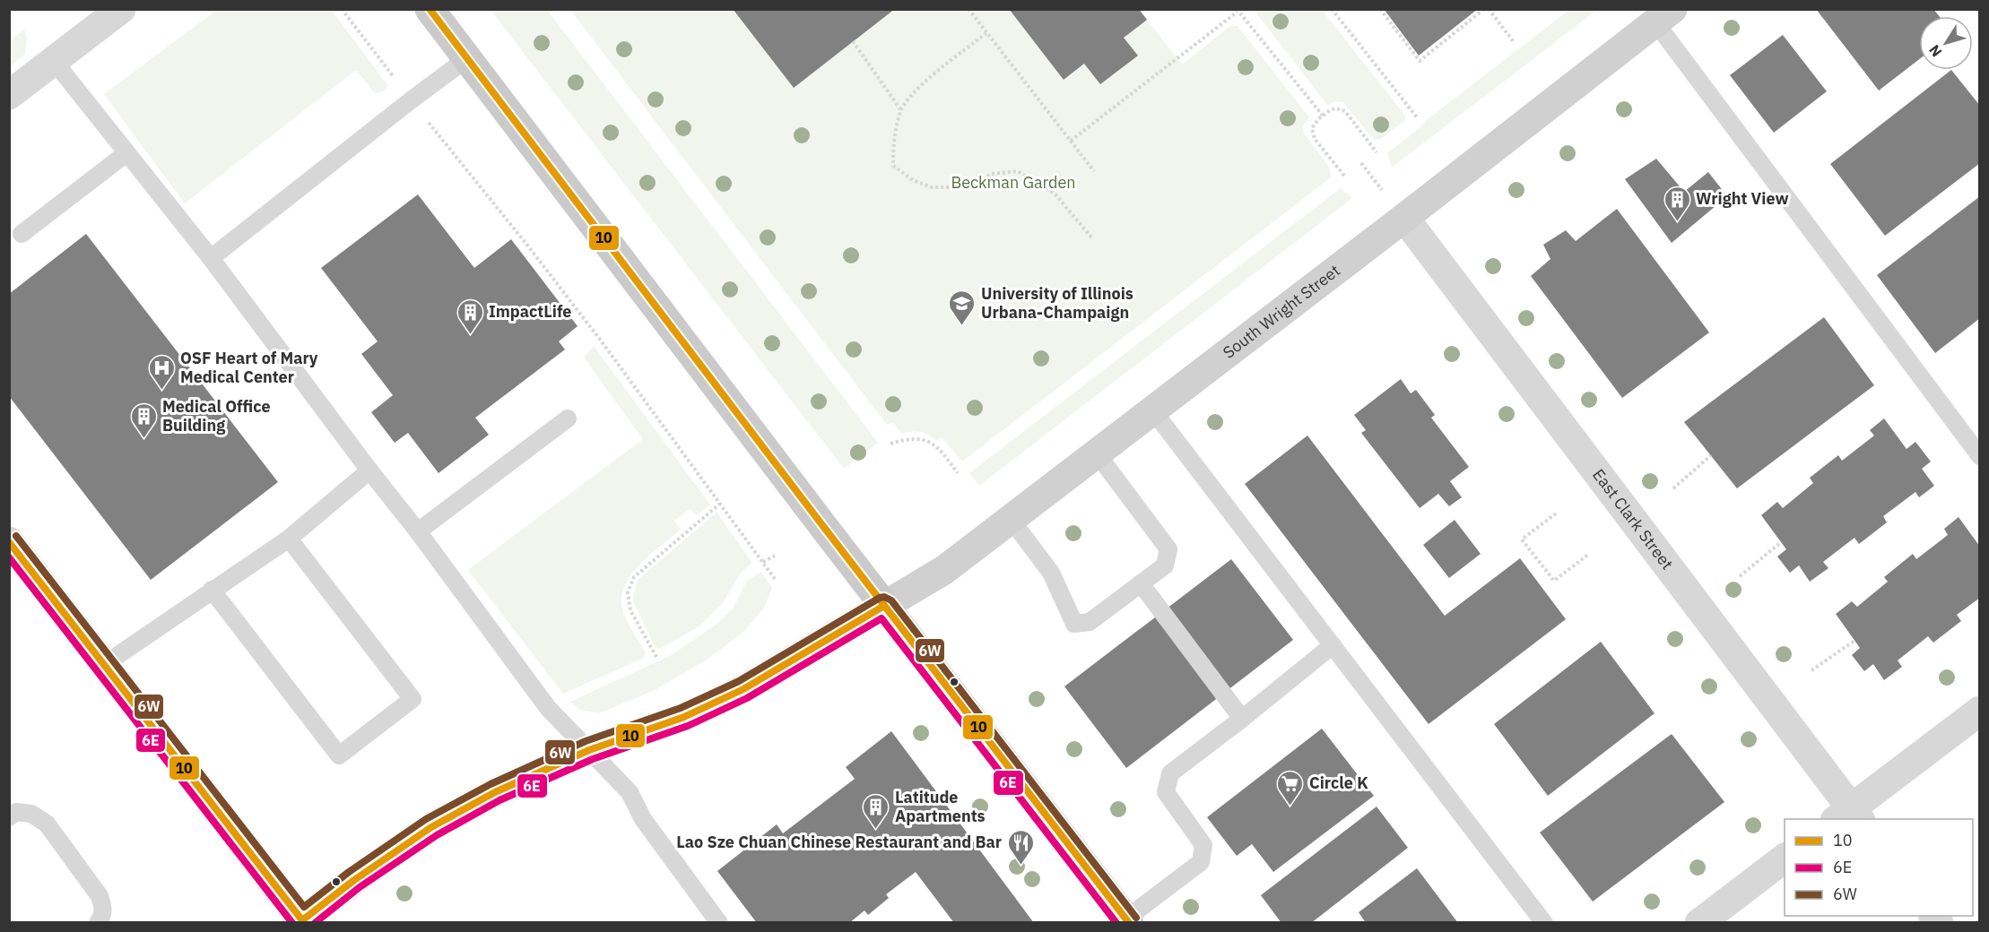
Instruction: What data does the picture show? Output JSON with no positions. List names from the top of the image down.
{
  "streets": {
    "main road": ["South Wright Street"],
    "street": ["East Clark Street"]
  },
  "crossings": [
    ["South Wright Street", "East Clark Street"]
  ],
  "parks": ["Beckman Garden"],
  "places": {
    "building": [
      "Wright View",
      "ImpactLife",
      "Medical Office Building",
      "Latitude Apartments"
    ],
    "school or university": ["University of Illinois Urbana-Champaign"],
    "hospital": ["OSF Heart of Mary Medical Center"],
    "supermarket": ["Circle K"],
    "restaurant": ["Lao Sze Chuan Chinese Restaurant and Bar"]
  },
  "lines": ["transit line 10", "transit line 6W", "transit line 6E"],
  "legend": ["10", "6E", "6W"],
  "north": "bottom left"
}
